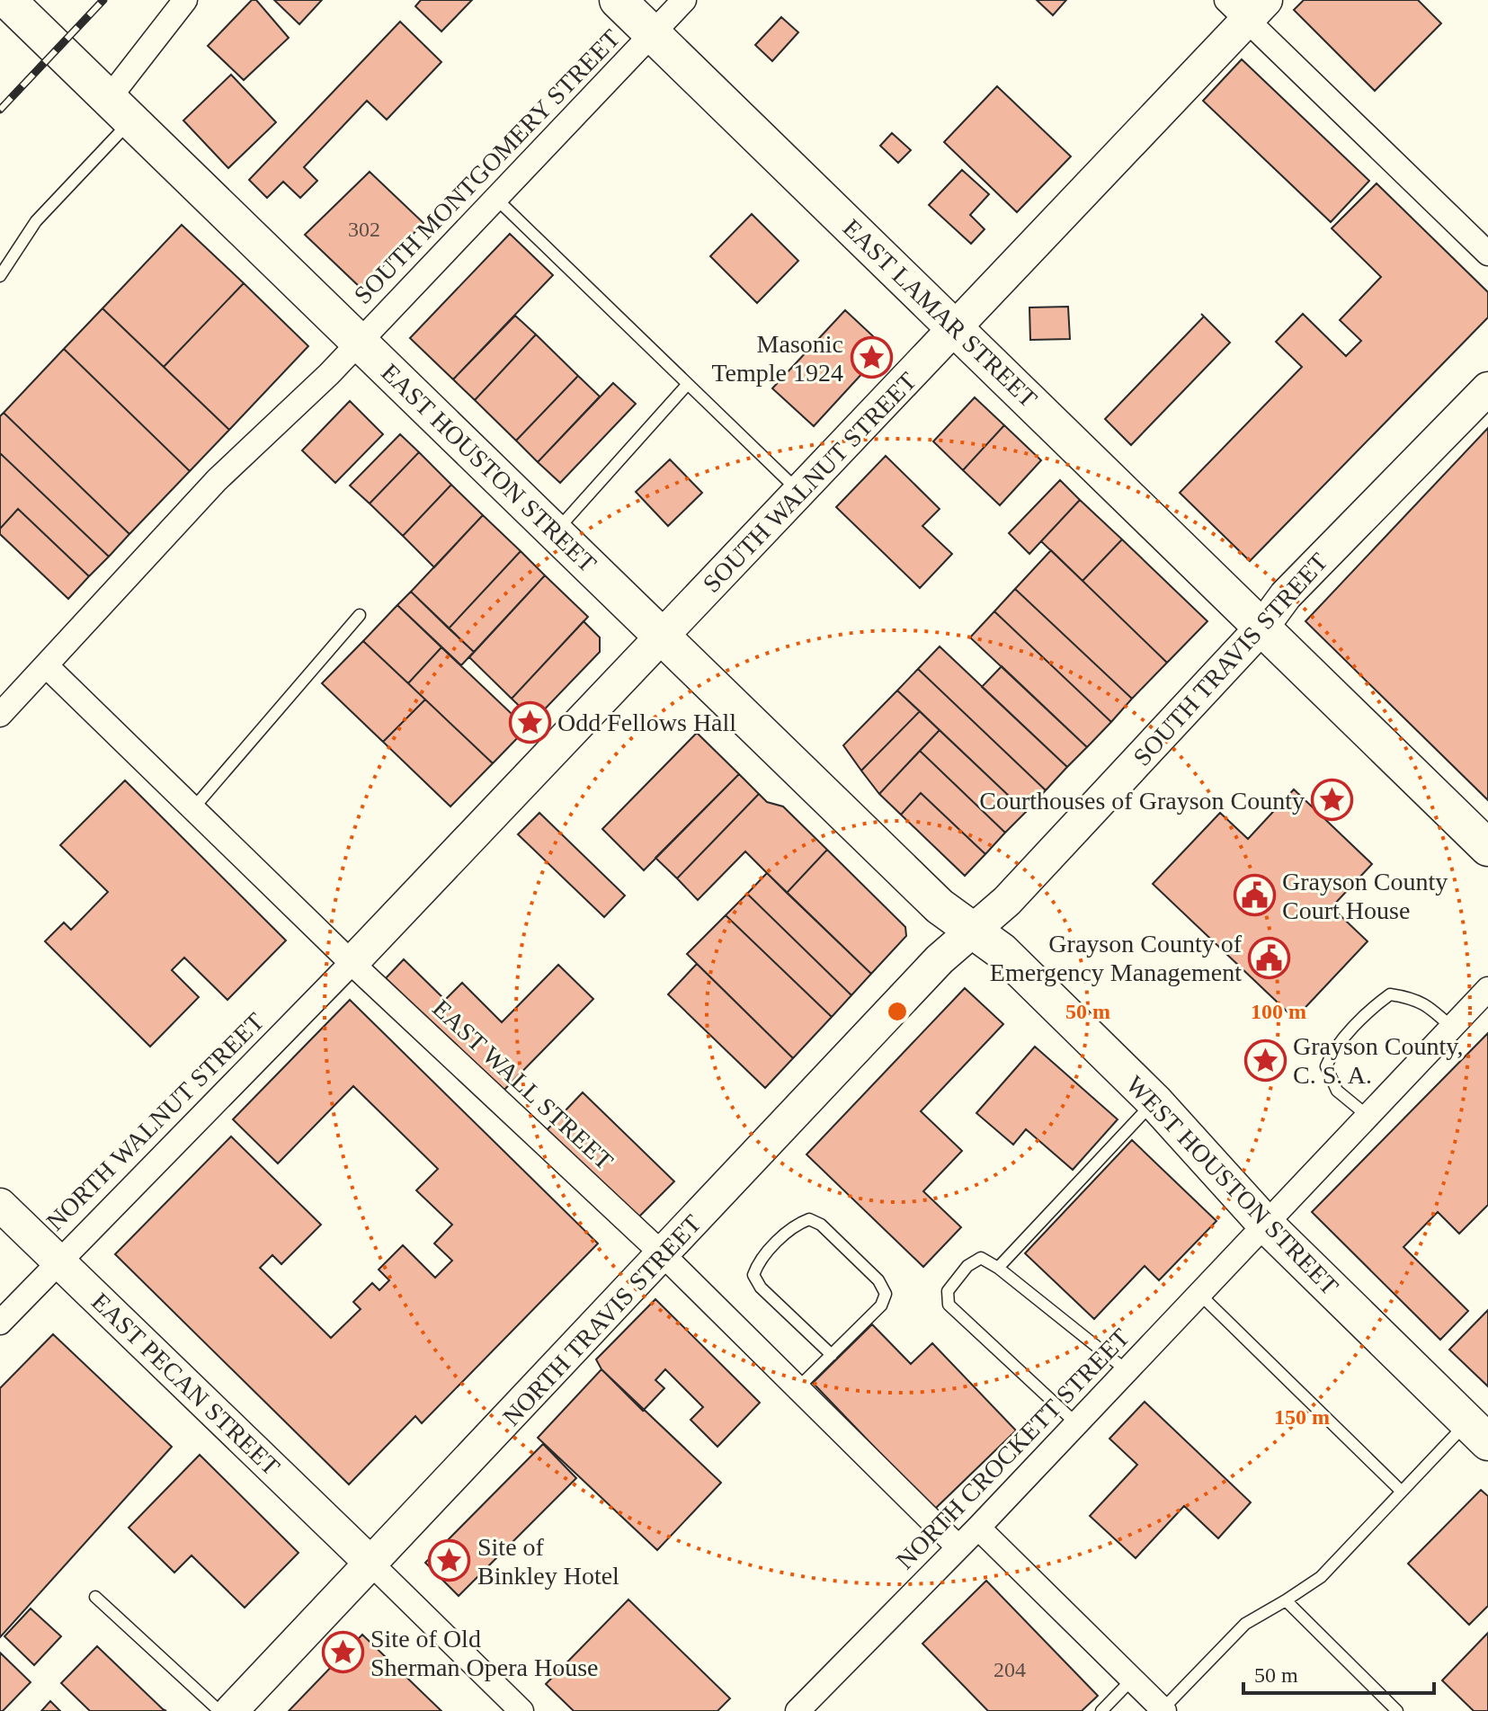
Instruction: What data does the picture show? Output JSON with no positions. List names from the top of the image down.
{
  "streets": {
    "main road": [
      "EAST LAMAR STREET",
      "EAST HOUSTON STREET",
      "SOUTH WALNUT STREET",
      "SOUTH TRAVIS STREET",
      "WEST HOUSTON STREET",
      "NORTH TRAVIS STREET",
      "EAST PECAN STREET"
    ],
    "street": [
      "SOUTH MONTGOMERY STREET",
      "EAST WALL STREET",
      "NORTH WALNUT STREET",
      "NORTH CROCKETT STREET"
    ]
  },
  "crossings": [
    ["SOUTH MONTGOMERY STREET", "EAST LAMAR STREET"],
    ["SOUTH MONTGOMERY STREET", "EAST HOUSTON STREET"],
    ["SOUTH MONTGOMERY STREET", "EAST WALL STREET"],
    ["EAST LAMAR STREET", "SOUTH WALNUT STREET"],
    ["EAST LAMAR STREET", "SOUTH TRAVIS STREET"],
    ["EAST HOUSTON STREET", "SOUTH WALNUT STREET"],
    ["EAST HOUSTON STREET", "SOUTH TRAVIS STREET"],
    ["EAST HOUSTON STREET", "WEST HOUSTON STREET"],
    ["EAST HOUSTON STREET", "NORTH TRAVIS STREET"],
    ["SOUTH WALNUT STREET", "EAST WALL STREET"],
    ["SOUTH WALNUT STREET", "NORTH WALNUT STREET"],
    ["SOUTH TRAVIS STREET", "WEST HOUSTON STREET"],
    ["SOUTH TRAVIS STREET", "NORTH TRAVIS STREET"],
    ["EAST WALL STREET", "NORTH WALNUT STREET"],
    ["EAST WALL STREET", "NORTH TRAVIS STREET"],
    ["EAST WALL STREET", "NORTH CROCKETT STREET"],
    ["NORTH WALNUT STREET", "EAST PECAN STREET"],
    ["WEST HOUSTON STREET", "NORTH TRAVIS STREET"],
    ["WEST HOUSTON STREET", "NORTH CROCKETT STREET"],
    ["NORTH TRAVIS STREET", "EAST PECAN STREET"]
  ],
  "places": {
    "place": [
      "Masonic Temple 1924",
      "Odd Fellows Hall",
      "Courthouses of Grayson County",
      "Grayson County, C. S. A.",
      "Site of Binkley Hotel",
      "Site of Old Sherman Opera House"
    ],
    "public building": ["Grayson County Court House", "Grayson County of Emergency Management"]
  },
  "house_numbers": ["302", "204"],
  "scale_bar": "50 m",
  "rings": ["50 m", "100 m", "150 m"]
}
